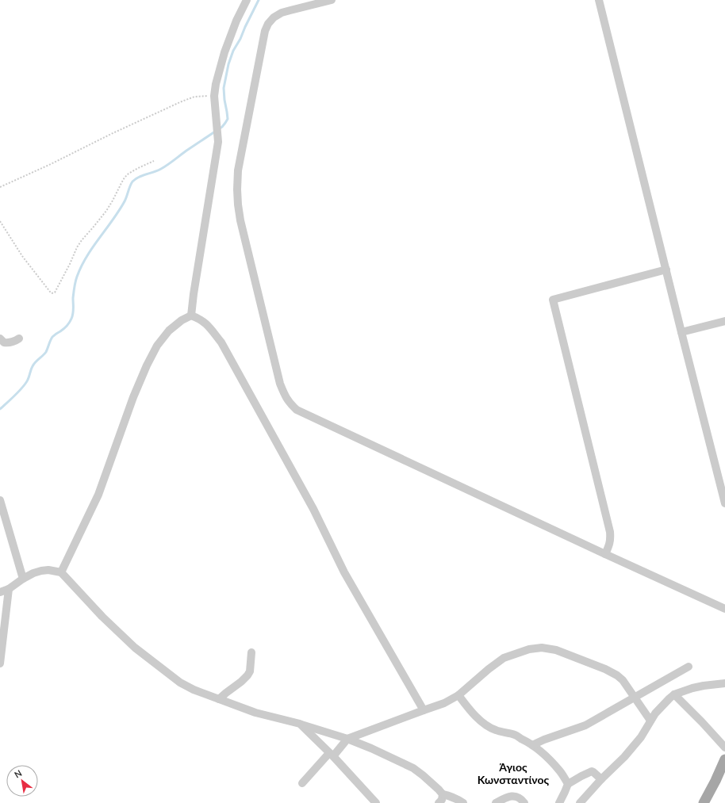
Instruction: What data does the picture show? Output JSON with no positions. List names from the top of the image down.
{
  "districts": ["Άγιος Κωνσταντίνος"],
  "north": "top left"
}
